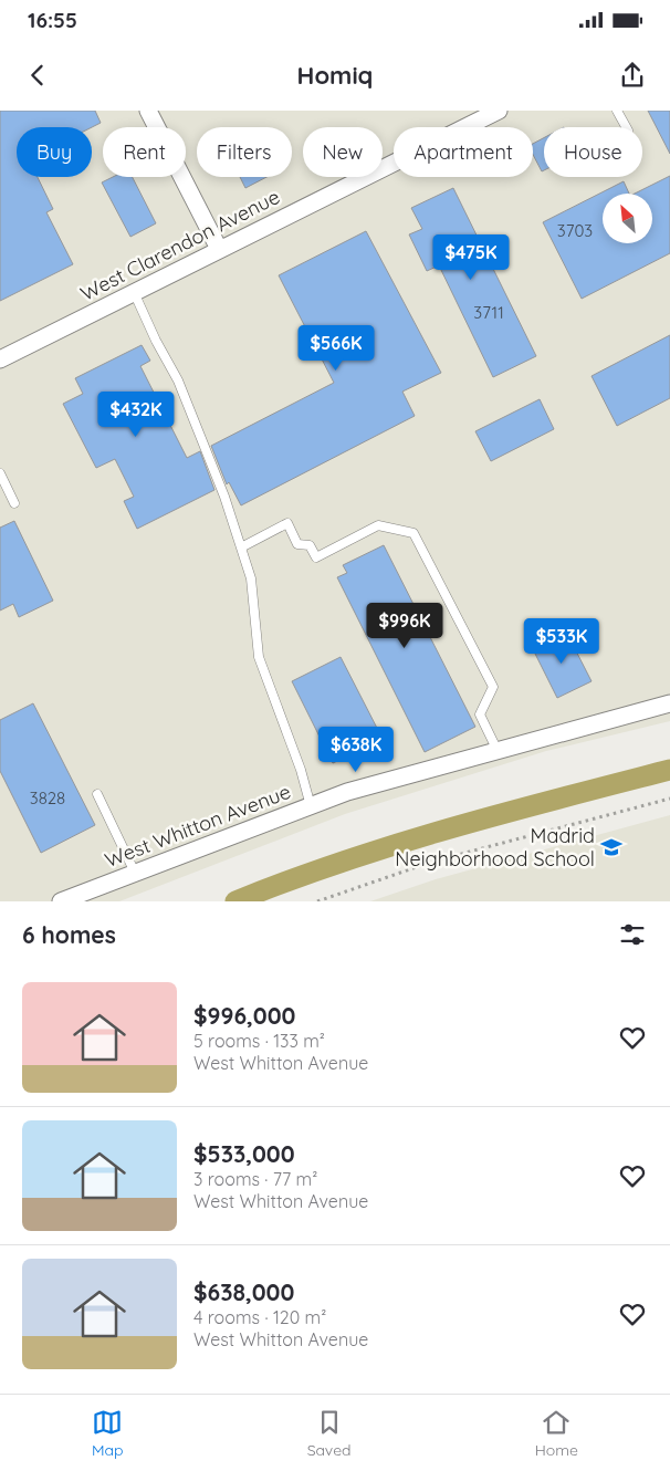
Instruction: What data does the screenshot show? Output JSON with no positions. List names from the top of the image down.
{
  "streets": {
    "street": ["West Clarendon Avenue", "West Whitton Avenue"]
  },
  "places": {
    "school or university": ["Madrid Neighborhood School"]
  },
  "house_numbers": ["3703", "3711", "3828"],
  "north": "top left",
  "page": {
    "status": "16:55",
    "header": "Homiq",
    "chip": [
      "Buy",
      "Rent",
      "Filters",
      "New",
      "Apartment",
      "House"
    ],
    "price": [
      "$475K",
      "$566K",
      "$432K",
      "$996K",
      "$533K",
      "$638K"
    ],
    "heading": "6 homes",
    "list": [
      {
        "name": "$996,000",
        "note": "5 rooms · 133 m² · West Whitton Avenue"
      },
      {
        "name": "$533,000",
        "note": "3 rooms · 77 m² · West Whitton Avenue"
      },
      {
        "name": "$638,000",
        "note": "4 rooms · 120 m² · West Whitton Avenue"
      }
    ],
    "tabs": ["Map", "Saved", "Home"]
  }
}
